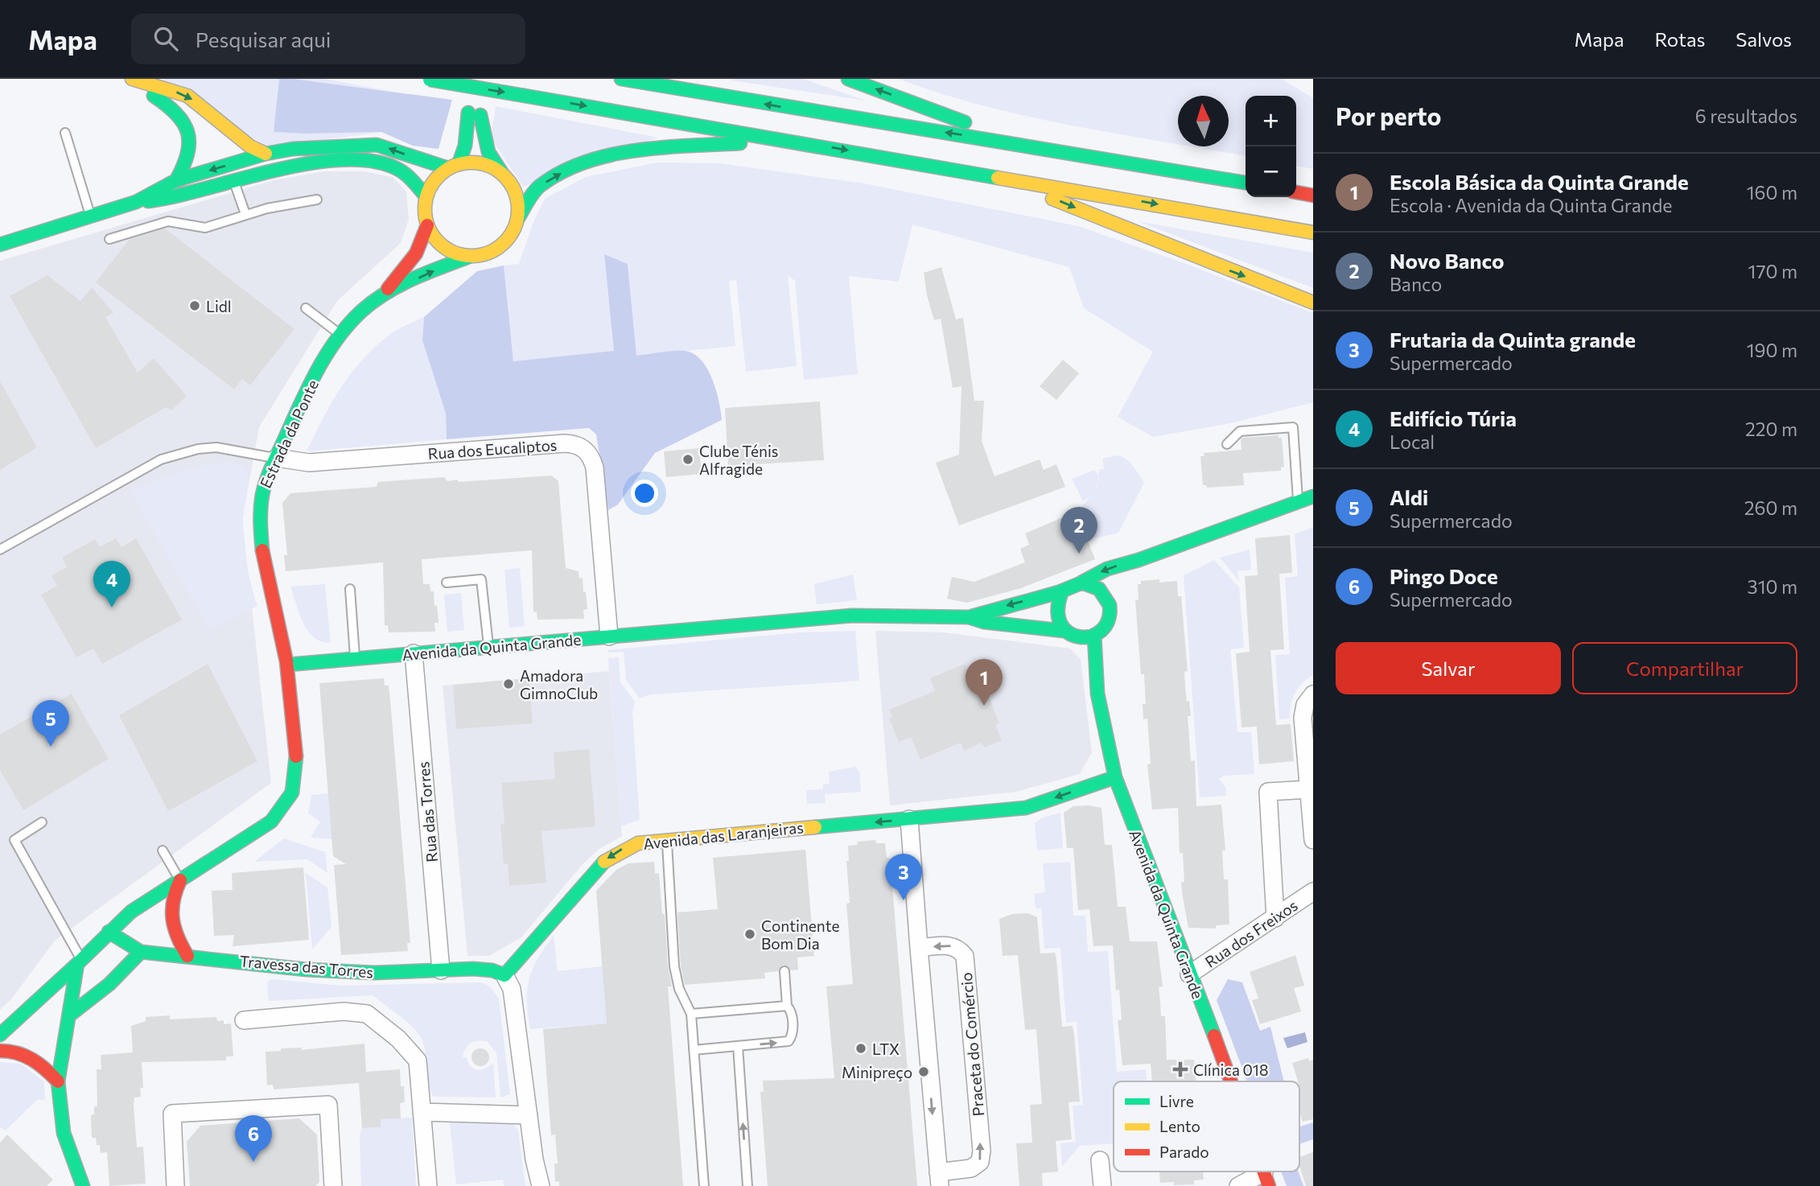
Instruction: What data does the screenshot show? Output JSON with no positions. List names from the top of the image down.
{
  "streets": {
    "main road": [
      "Estrada da Ponte",
      "Avenida da Quinta Grande",
      "Avenida das Laranjeiras",
      "Travessa das Torres"
    ],
    "street": [
      "Rua dos Eucaliptos",
      "Rua das Torres",
      "Rua dos Freixos",
      "Praceta do Comércio"
    ]
  },
  "crossings": [
    ["Estrada da Ponte", "Rua dos Eucaliptos"],
    ["Estrada da Ponte", "Avenida da Quinta Grande"],
    ["Rua dos Eucaliptos", "Avenida da Quinta Grande"],
    ["Avenida da Quinta Grande", "Rua das Torres"],
    ["Avenida da Quinta Grande", "Avenida das Laranjeiras"],
    ["Avenida da Quinta Grande", "Rua dos Freixos"],
    ["Rua das Torres", "Travessa das Torres"],
    ["Avenida das Laranjeiras", "Travessa das Torres"]
  ],
  "one_way": ["Avenida das Laranjeiras"],
  "places": {
    "other": [
      "Lidl",
      "Clube Ténis Alfragide",
      "Amadora GimnoClub",
      "Continente Bom Dia",
      "LTX",
      "Minipreço"
    ],
    "health": ["Clínica 018"]
  },
  "legend": ["Livre", "Lento", "Parado"],
  "north": "top",
  "page": {
    "header": "Mapa",
    "search": "Pesquisar aqui",
    "nav": ["Mapa", "Rotas", "Salvos"],
    "heading": ["Por perto", "6 resultados"],
    "map_buttons": ["+", "−"],
    "list": [
      {
        "mark": "1",
        "name": "Escola Básica da Quinta Grande",
        "note": "Escola · Avenida da Quinta Grande",
        "value": "160 m"
      },
      {
        "mark": "2",
        "name": "Novo Banco",
        "note": "Banco",
        "value": "170 m"
      },
      {
        "mark": "3",
        "name": "Frutaria da Quinta grande",
        "note": "Supermercado",
        "value": "190 m"
      },
      {
        "mark": "4",
        "name": "Edifício Túria",
        "note": "Local",
        "value": "220 m"
      },
      {
        "mark": "5",
        "name": "Aldi",
        "note": "Supermercado",
        "value": "260 m"
      },
      {
        "mark": "6",
        "name": "Pingo Doce",
        "note": "Supermercado",
        "value": "310 m"
      }
    ],
    "pins": [
      "2",
      "4",
      "1",
      "5",
      "3",
      "6"
    ],
    "buttons": ["Salvar", "Compartilhar"]
  }
}
